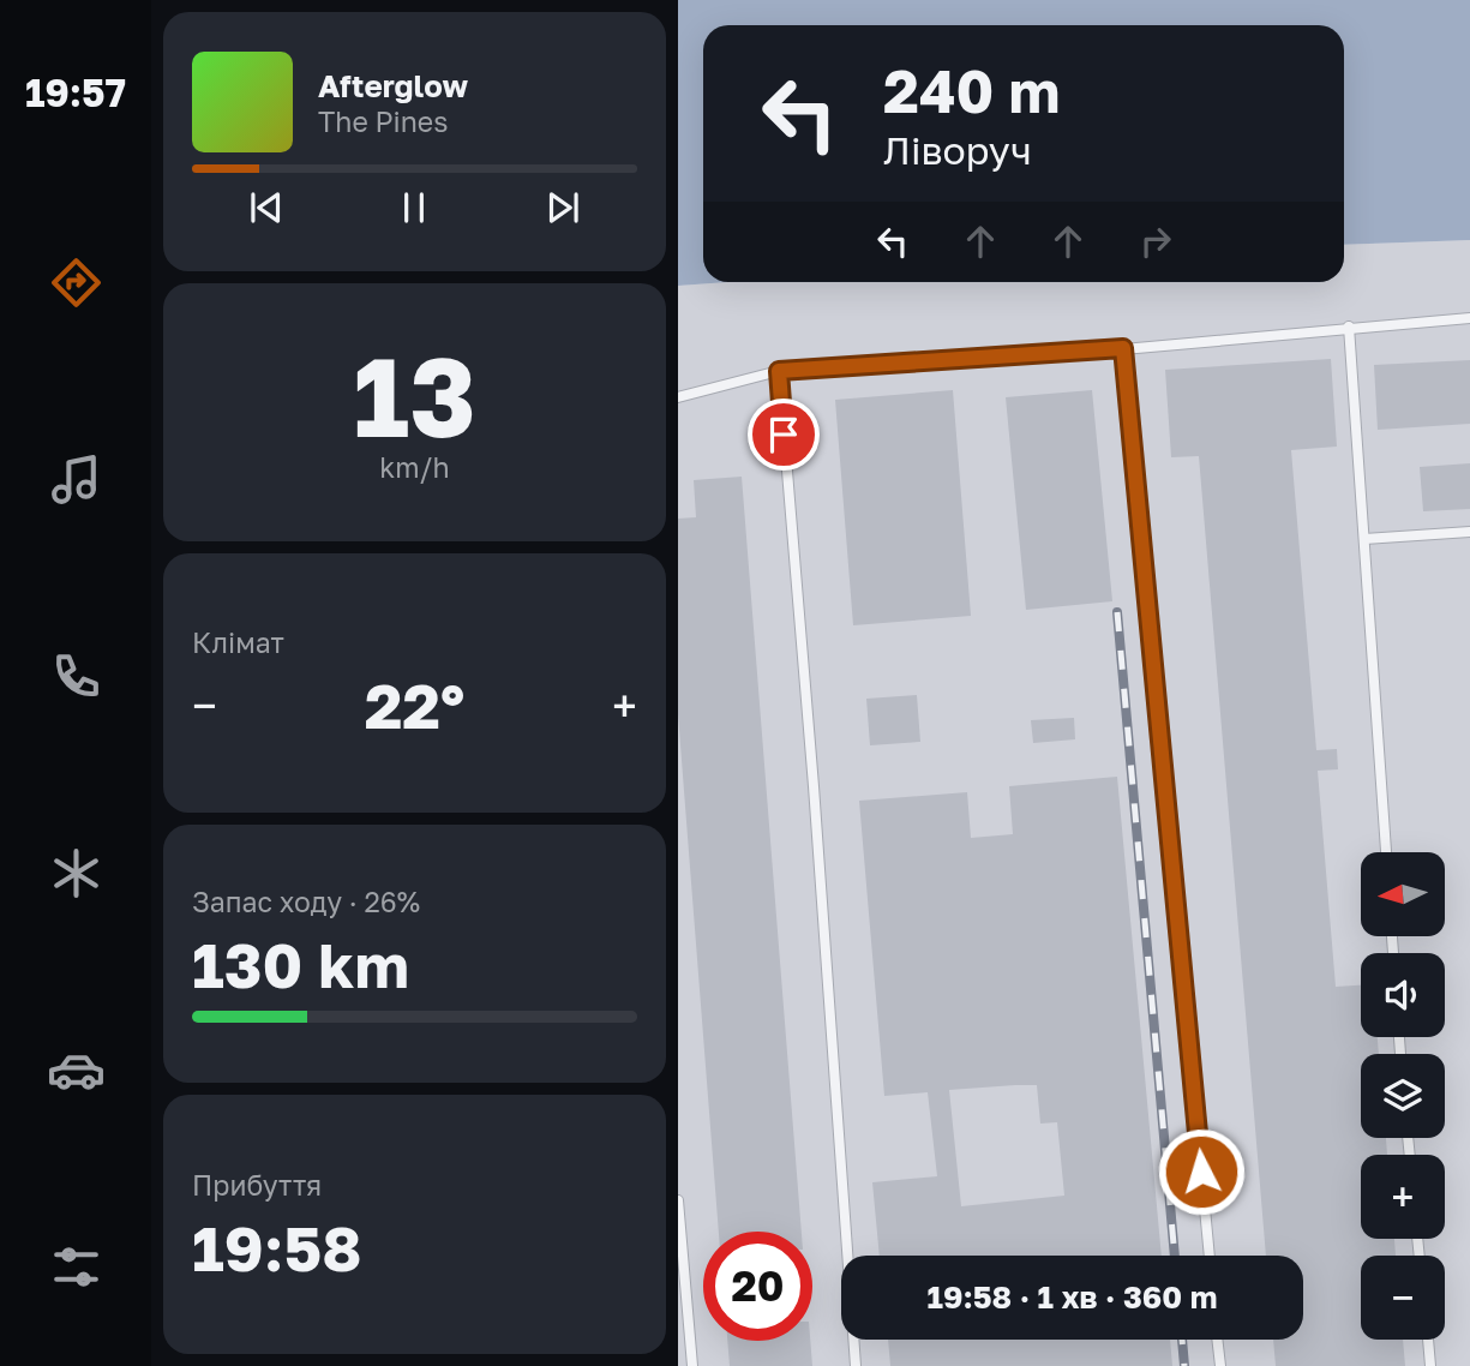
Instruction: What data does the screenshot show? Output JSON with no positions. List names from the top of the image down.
{
  "north": "left",
  "page": {
    "tabs": "19:57",
    "turn": ["240 m", "Ліворуч"],
    "song": ["Afterglow", "The Pines"],
    "tile": [
      ["13", "km/h"],
      "Клімат",
      ["Запас ходу · 26%", "130 km"],
      ["Прибуття", "19:58"]
    ],
    "heat": ["−", "22°", "+"],
    "map_buttons": ["+", "−"],
    "limit": "20",
    "trip": "19:58 · 1 хв · 360 m"
  }
}
